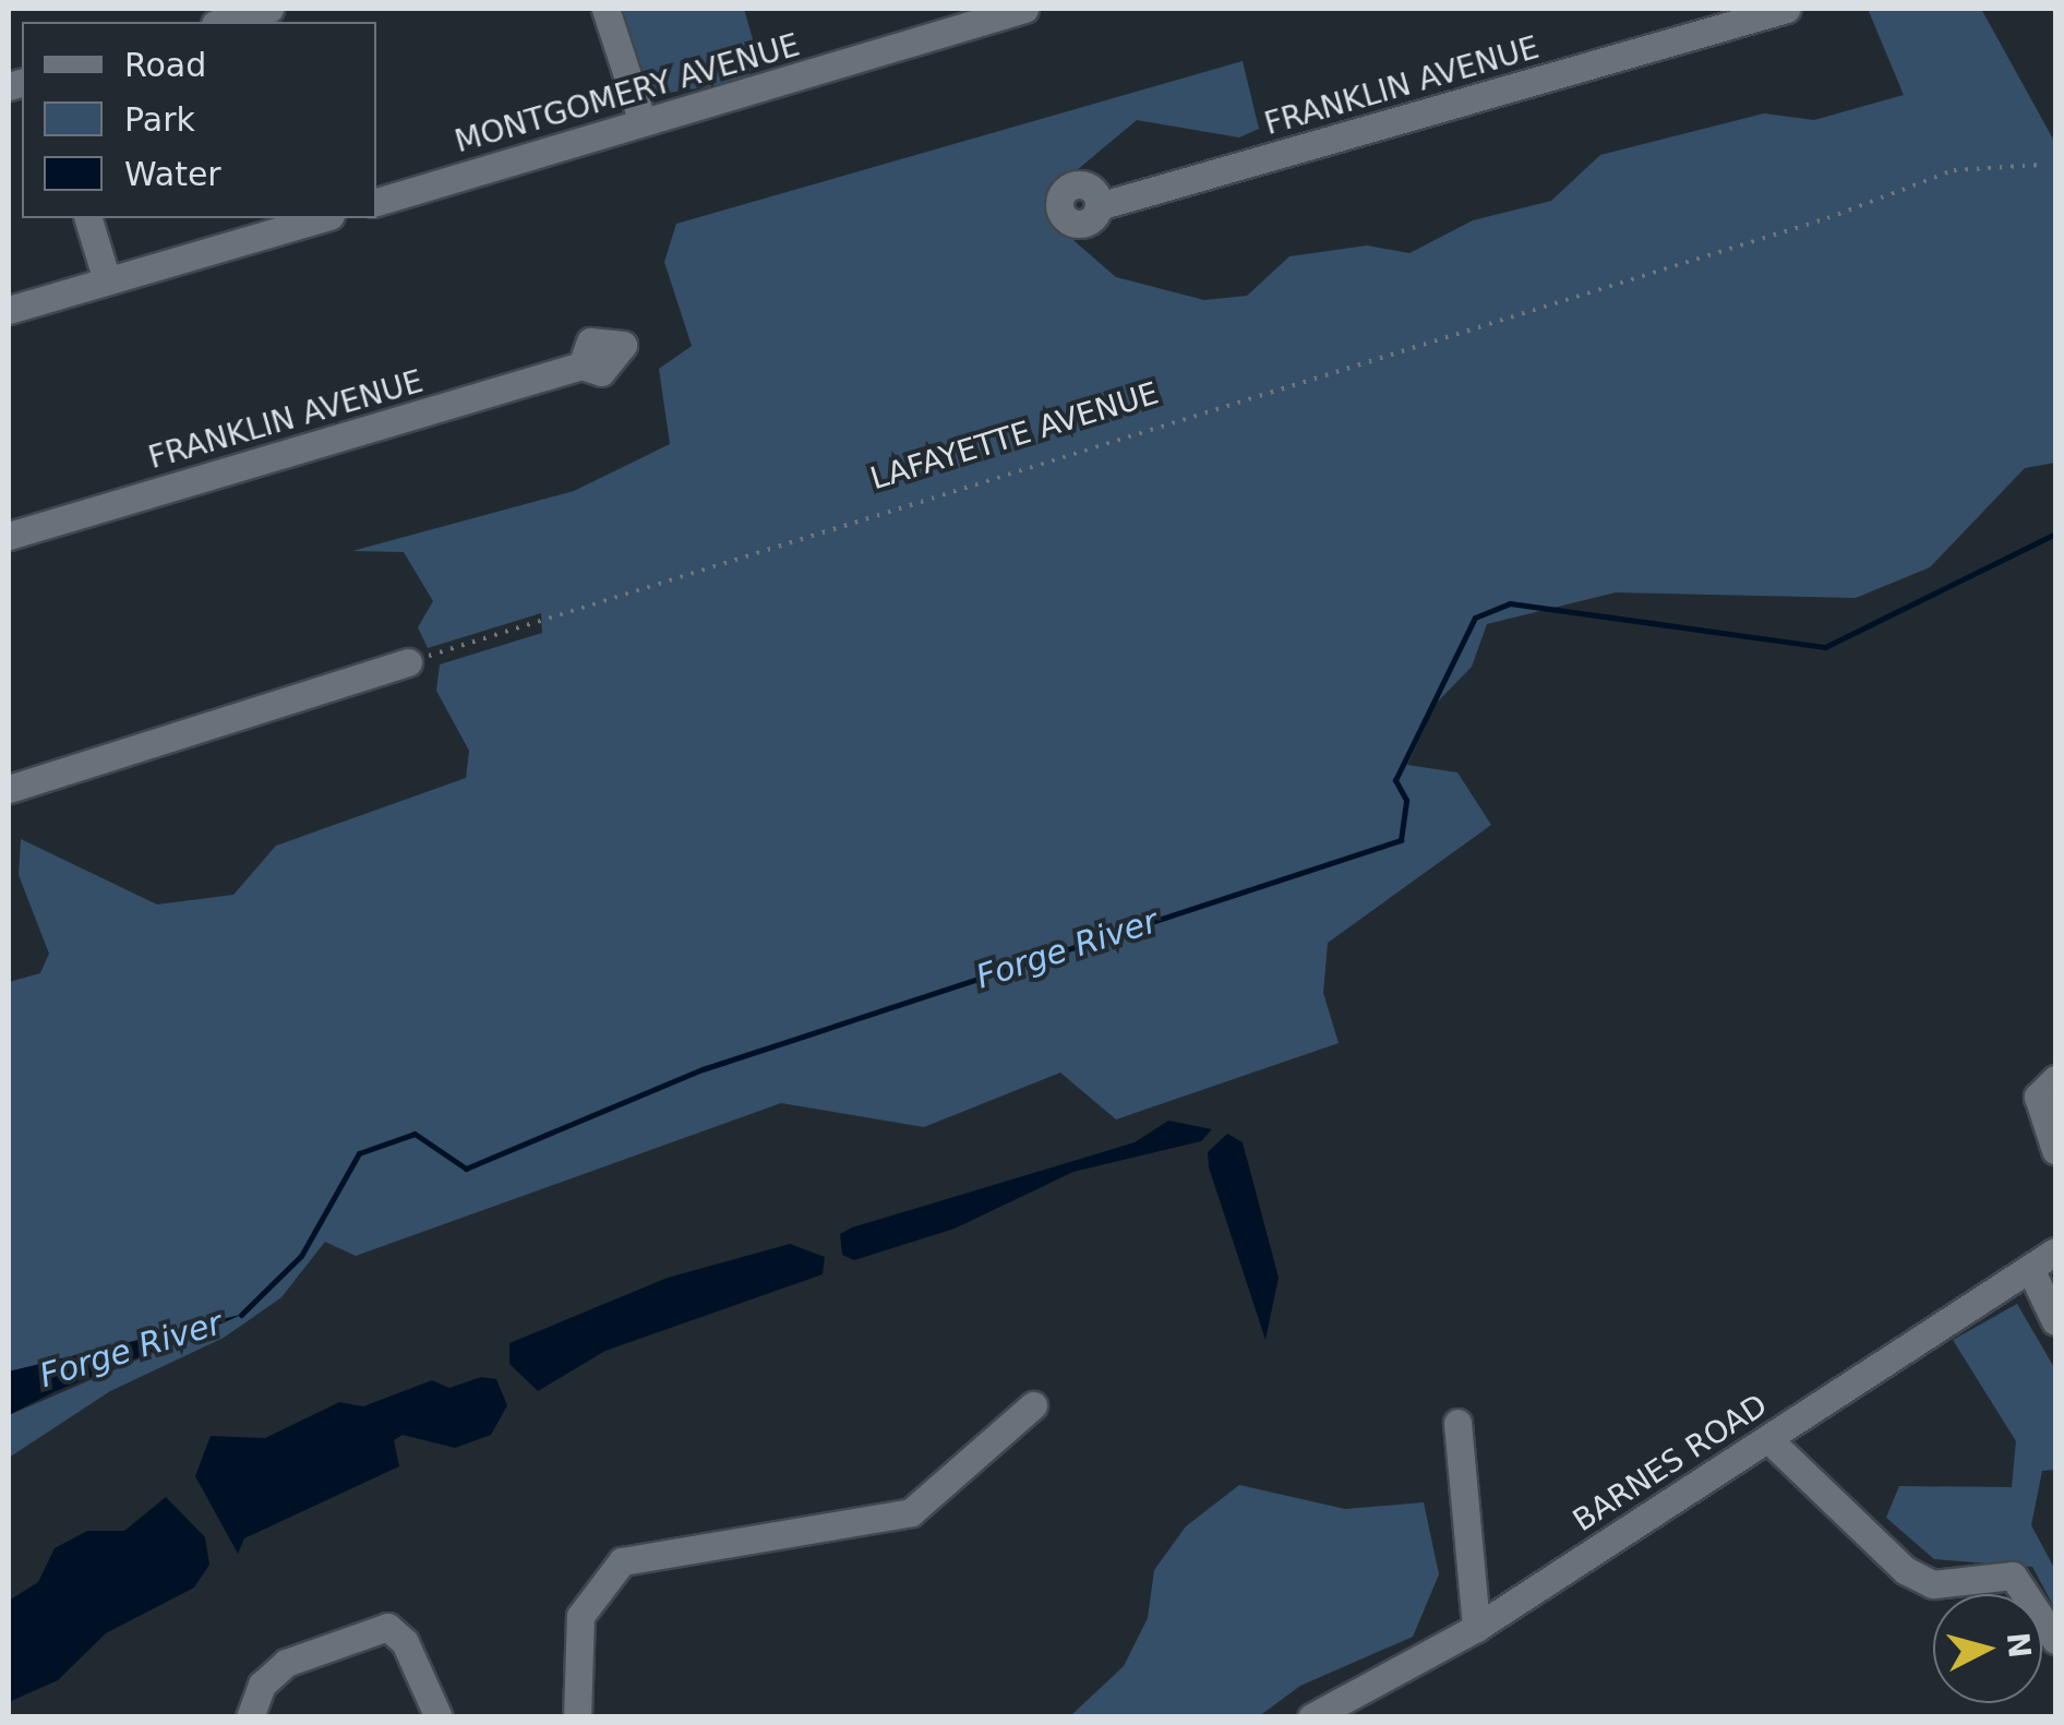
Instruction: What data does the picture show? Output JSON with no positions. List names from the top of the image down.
{
  "streets": {
    "street": ["FRANKLIN AVENUE", "MONTGOMERY AVENUE", "BARNES ROAD"],
    "path": ["LAFAYETTE AVENUE"]
  },
  "water": ["Forge River"],
  "legend": ["Road", "Park", "Water"],
  "north": "right"
}
